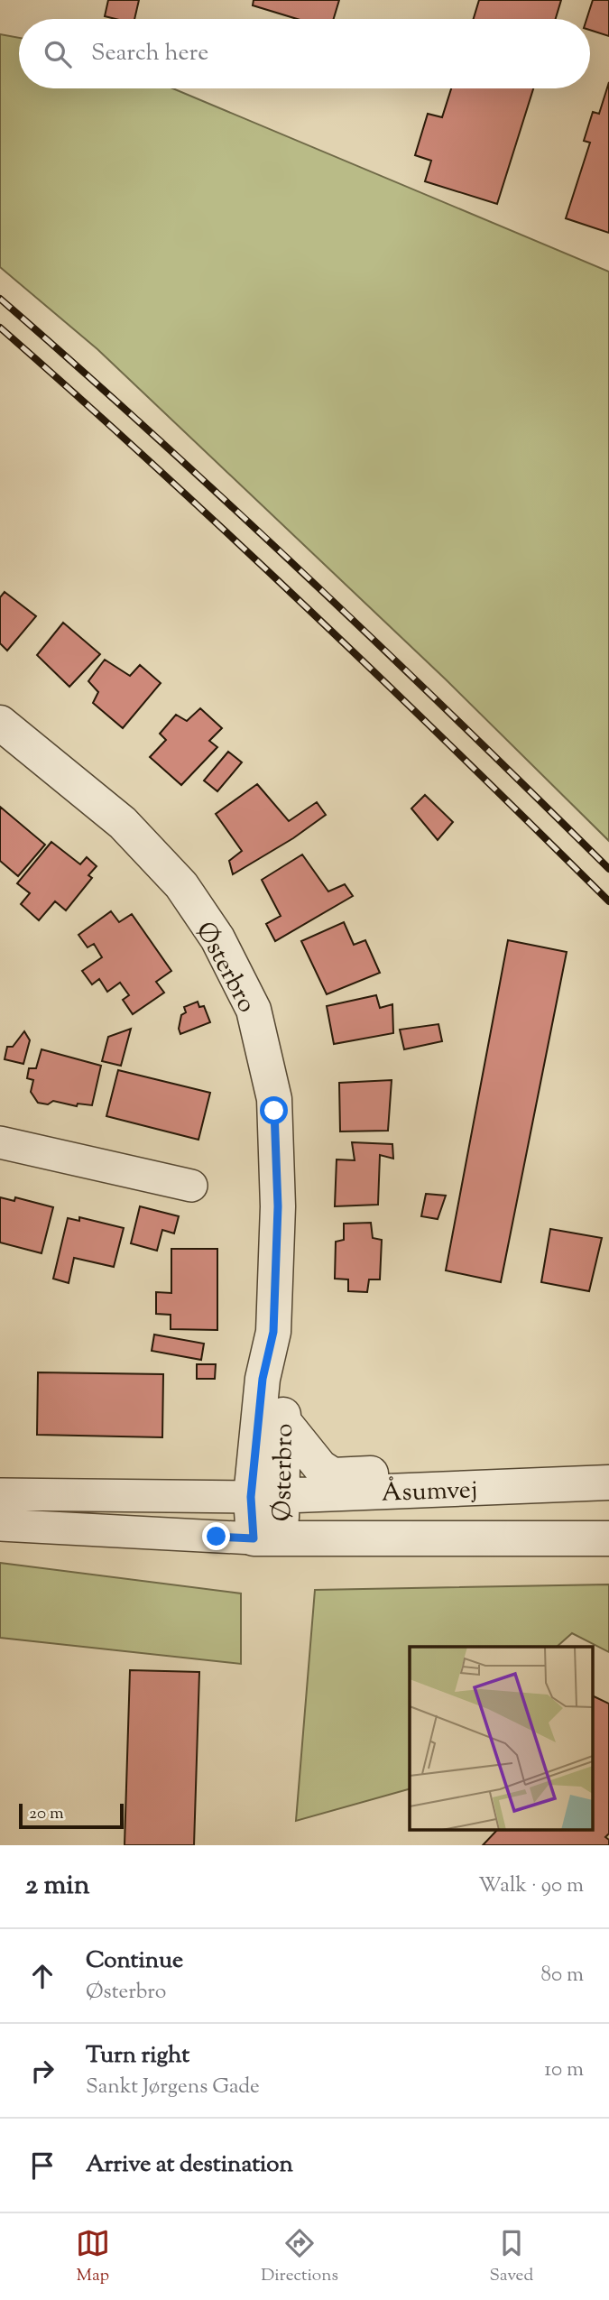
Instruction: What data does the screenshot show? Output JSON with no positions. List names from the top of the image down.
{
  "streets": {
    "street": ["Østerbro", "Åsumvej"]
  },
  "crossings": [
    ["Østerbro", "Åsumvej"]
  ],
  "scale_bar": "20 m",
  "page": {
    "search": "Search here",
    "scale": "20 m",
    "heading": ["2 min", "Walk · 90 m"],
    "list": [
      ["Continue", "Østerbro", "80 m"],
      ["Turn right", "Sankt Jørgens Gade", "10 m"],
      "Arrive at destination"
    ],
    "nav": ["Map", "Directions", "Saved"]
  }
}
